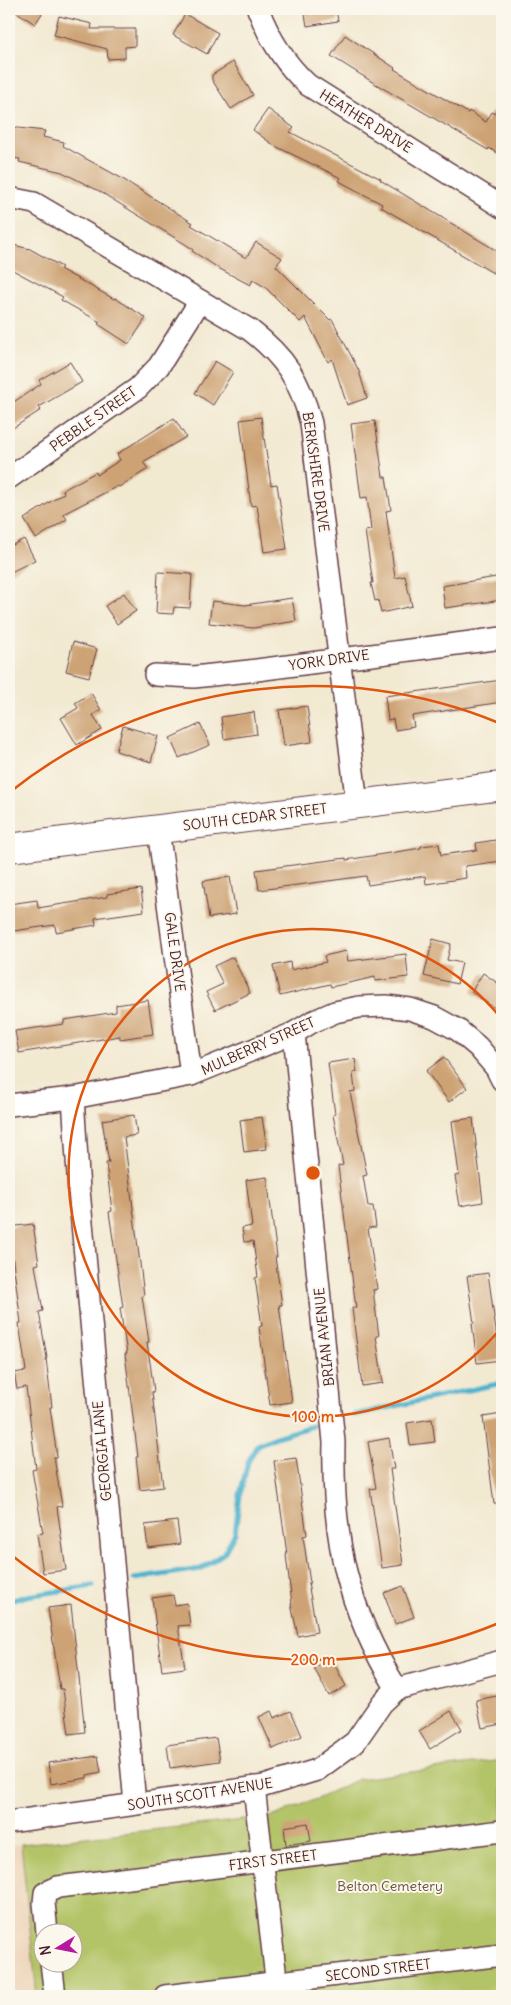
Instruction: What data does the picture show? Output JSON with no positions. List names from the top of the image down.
{
  "streets": {
    "main road": ["SOUTH CEDAR STREET"],
    "street": [
      "HEATHER DRIVE",
      "PEBBLE STREET",
      "BERKSHIRE DRIVE",
      "YORK DRIVE",
      "GALE DRIVE",
      "MULBERRY STREET",
      "BRIAN AVENUE",
      "GEORGIA LANE",
      "SOUTH SCOTT AVENUE",
      "FIRST STREET",
      "SECOND STREET"
    ]
  },
  "crossings": [
    ["PEBBLE STREET", "BERKSHIRE DRIVE"],
    ["BERKSHIRE DRIVE", "YORK DRIVE"],
    ["BERKSHIRE DRIVE", "SOUTH CEDAR STREET"],
    ["SOUTH CEDAR STREET", "GALE DRIVE"],
    ["GALE DRIVE", "MULBERRY STREET"],
    ["MULBERRY STREET", "BRIAN AVENUE"],
    ["MULBERRY STREET", "GEORGIA LANE"],
    ["BRIAN AVENUE", "SOUTH SCOTT AVENUE"],
    ["GEORGIA LANE", "SOUTH SCOTT AVENUE"]
  ],
  "parks": ["Belton Cemetery"],
  "north": "left",
  "rings": ["100 m", "200 m"]
}
